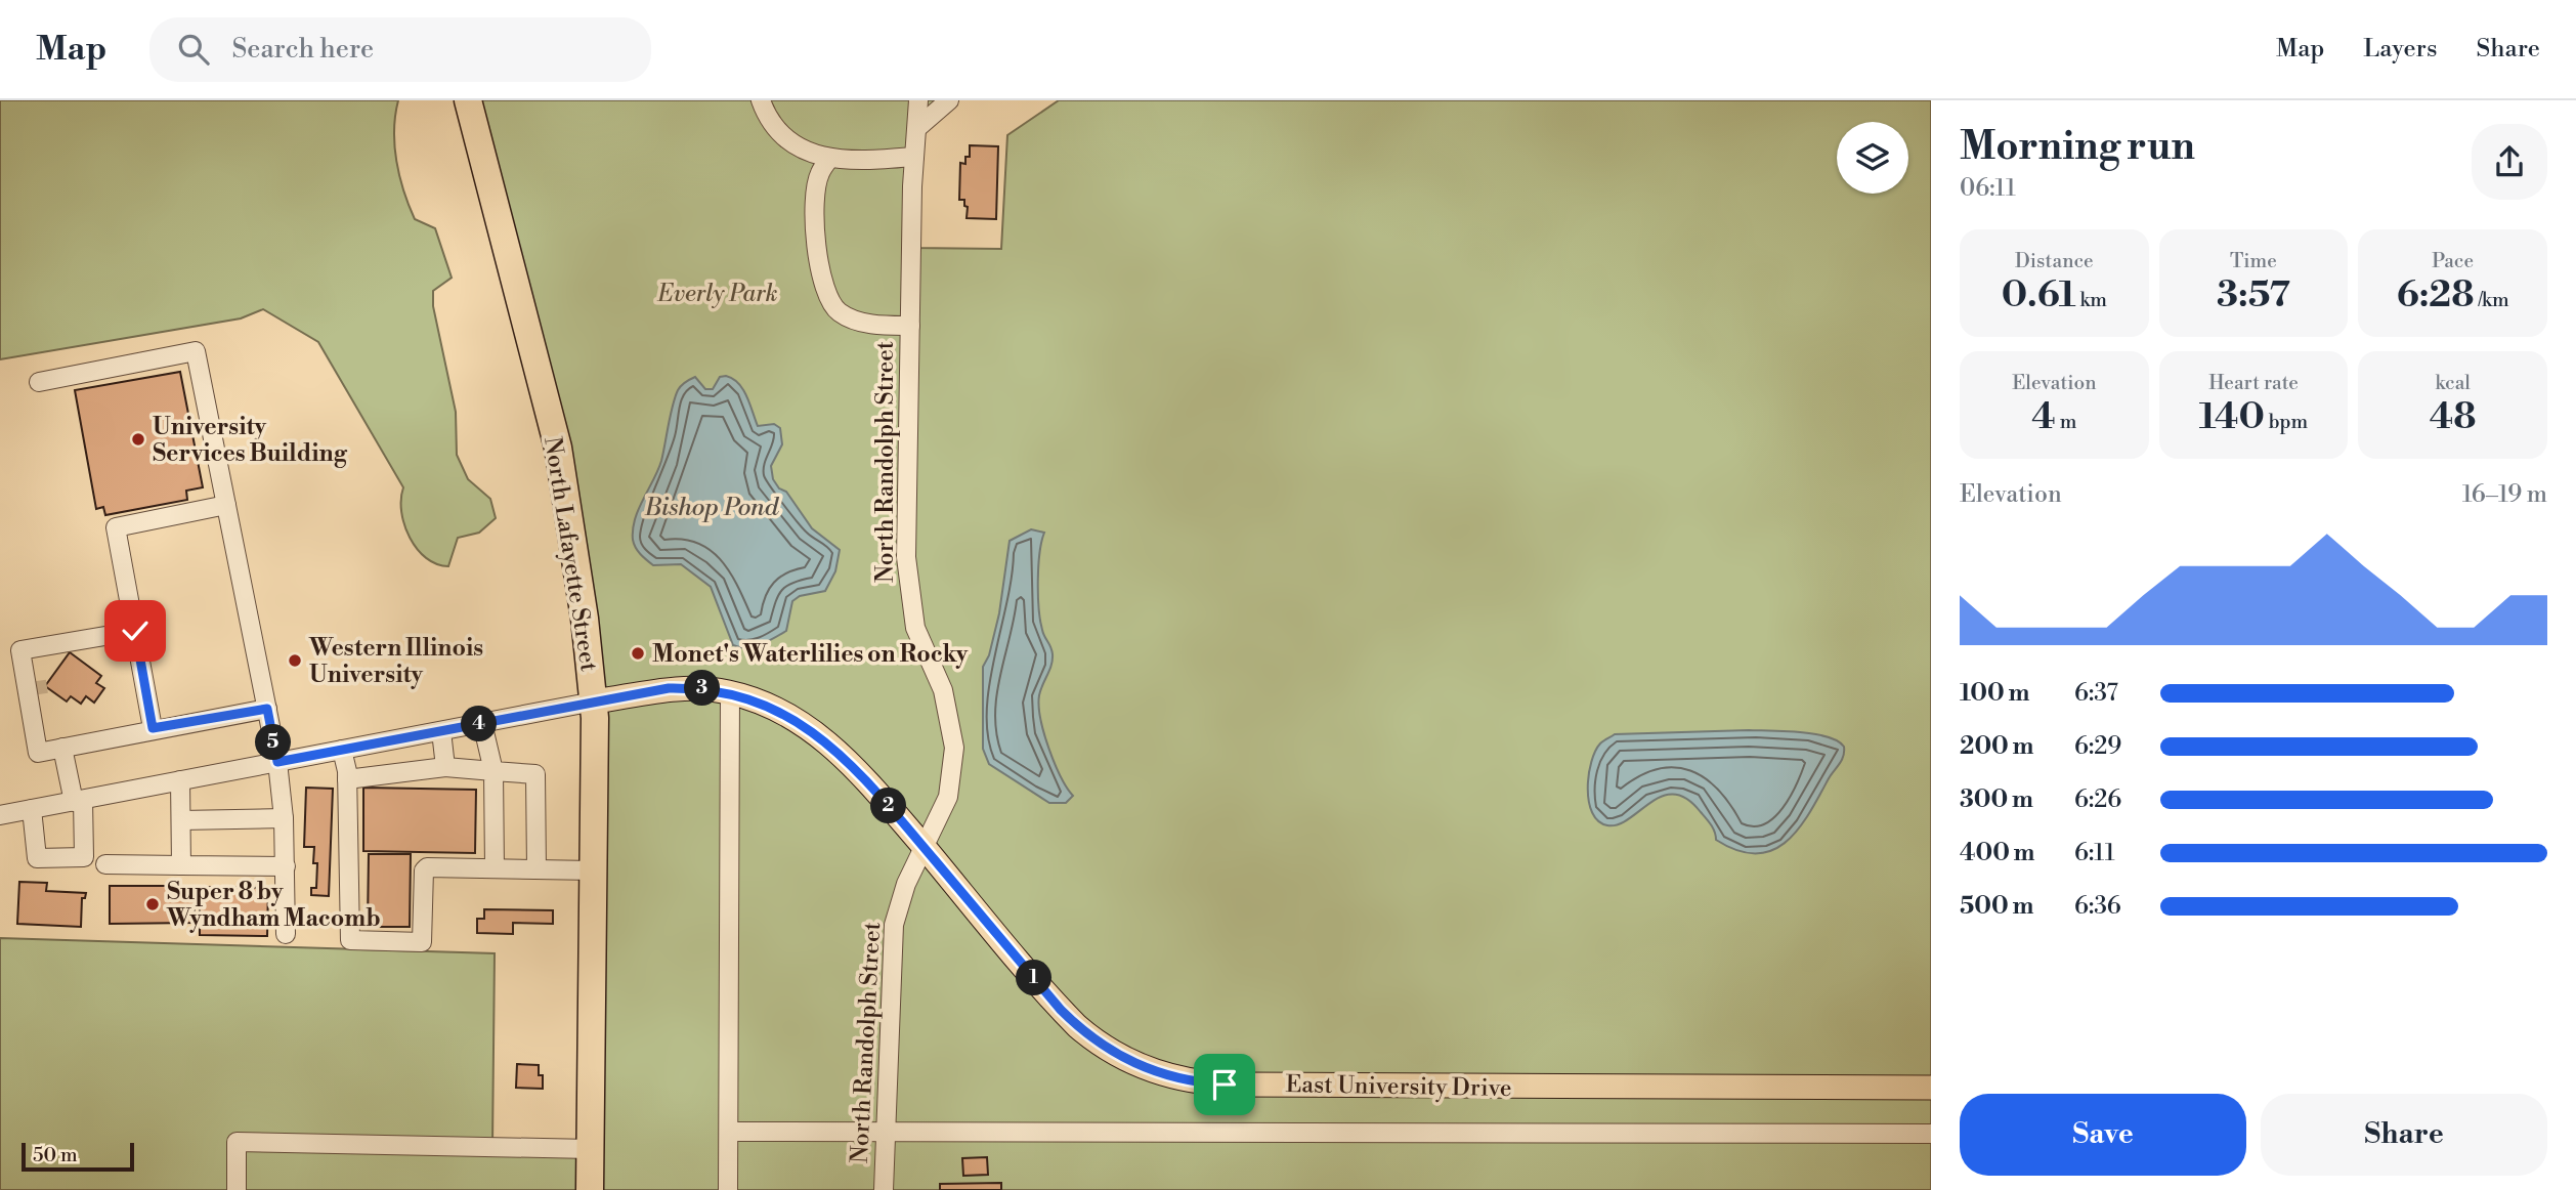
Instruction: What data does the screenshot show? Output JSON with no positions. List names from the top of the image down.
{
  "streets": {
    "highway": ["North Lafayette Street"],
    "main road": ["East University Drive"],
    "street": ["North Randolph Street"]
  },
  "crossings": [
    ["North Randolph Street", "East University Drive"],
    ["North Lafayette Street", "East University Drive"]
  ],
  "water": ["Bishop Pond"],
  "parks": ["Everly Park"],
  "places": [
    "University Services Building",
    "Monet's Waterlilies on Rocky",
    "Western Illinois University",
    "Super 8 by Wyndham Macomb"
  ],
  "scale_bar": "50 m",
  "page": {
    "header": "Map",
    "search": "Search here",
    "nav": ["Map", "Layers", "Share"],
    "heading": ["Morning run", "06:11"],
    "stats": [
      ["Distance", "0.61 km"],
      ["Time", "3:57"],
      ["Pace", "6:28 /km"],
      ["Elevation", "4 m"],
      ["Heart rate", "140 bpm"],
      ["kcal", "48"]
    ],
    "chart": ["Elevation", "16–19 m"],
    "list": [
      {
        "name": "100 m",
        "note": "6:37"
      },
      {
        "name": "200 m",
        "note": "6:29"
      },
      {
        "name": "300 m",
        "note": "6:26"
      },
      {
        "name": "400 m",
        "note": "6:11"
      },
      {
        "name": "500 m",
        "note": "6:36"
      }
    ],
    "pins": [
      "3",
      "4",
      "5",
      "2",
      "1"
    ],
    "buttons": ["Save", "Share"],
    "scale": "50 m"
  }
}
